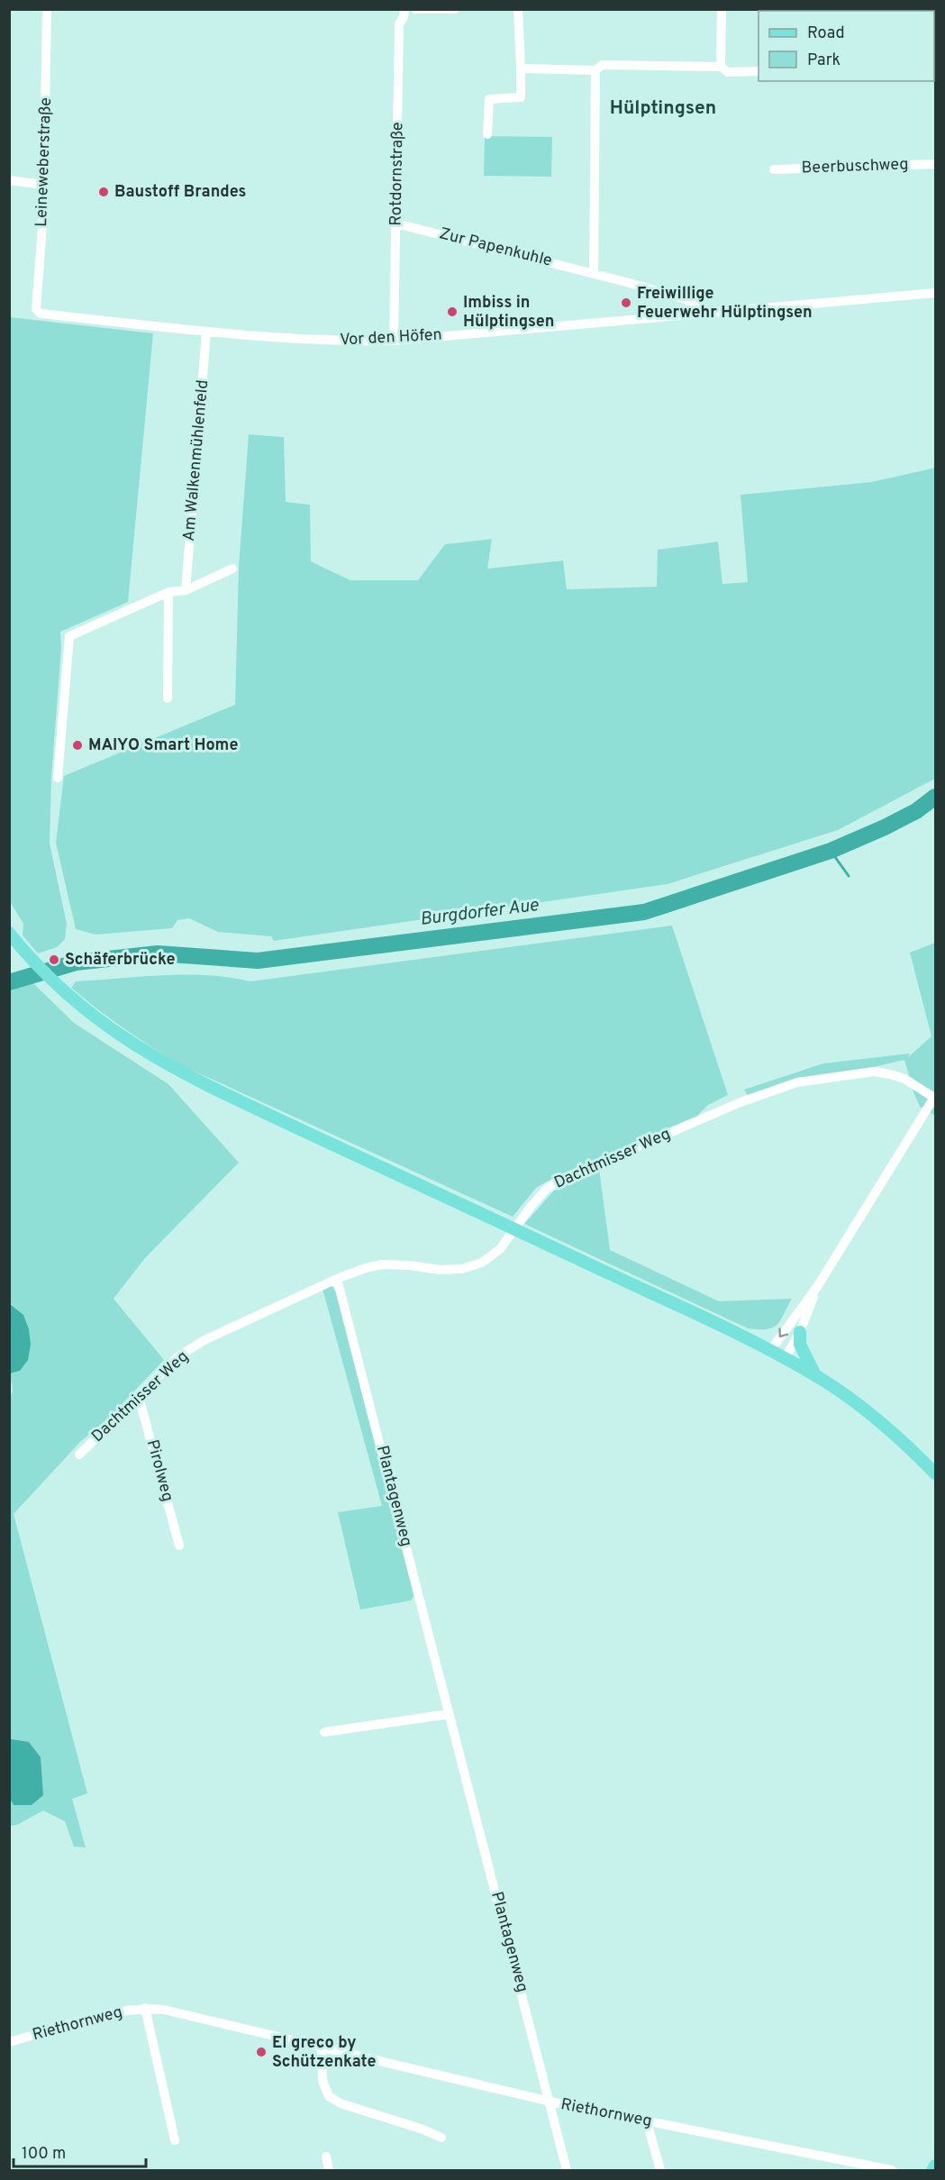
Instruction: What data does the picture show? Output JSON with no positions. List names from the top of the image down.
{
  "streets": {
    "street": [
      "Leineweberstraße",
      "Beerbuschweg",
      "Rotdornstraße",
      "Zur Papenkuhle",
      "Vor den Höfen",
      "Am Walkenmühlenfeld",
      "Dachtmisser Weg",
      "Pirolweg",
      "Plantagenweg",
      "Riethornweg"
    ]
  },
  "crossings": [
    ["Leineweberstraße", "Vor den Höfen"],
    ["Rotdornstraße", "Zur Papenkuhle"],
    ["Rotdornstraße", "Vor den Höfen"],
    ["Zur Papenkuhle", "Vor den Höfen"],
    ["Vor den Höfen", "Am Walkenmühlenfeld"],
    ["Dachtmisser Weg", "Pirolweg"],
    ["Dachtmisser Weg", "Plantagenweg"],
    ["Plantagenweg", "Riethornweg"]
  ],
  "districts": ["Hülptingsen"],
  "water": ["Burgdorfer Aue"],
  "places": [
    "Baustoff Brandes",
    "Freiwillige Feuerwehr Hülptingsen",
    "Imbiss in Hülptingsen",
    "MAIYO Smart Home",
    "Schäferbrücke",
    "El greco by Schützenkate"
  ],
  "legend": ["Road", "Park"],
  "scale_bar": "100 m"
}
